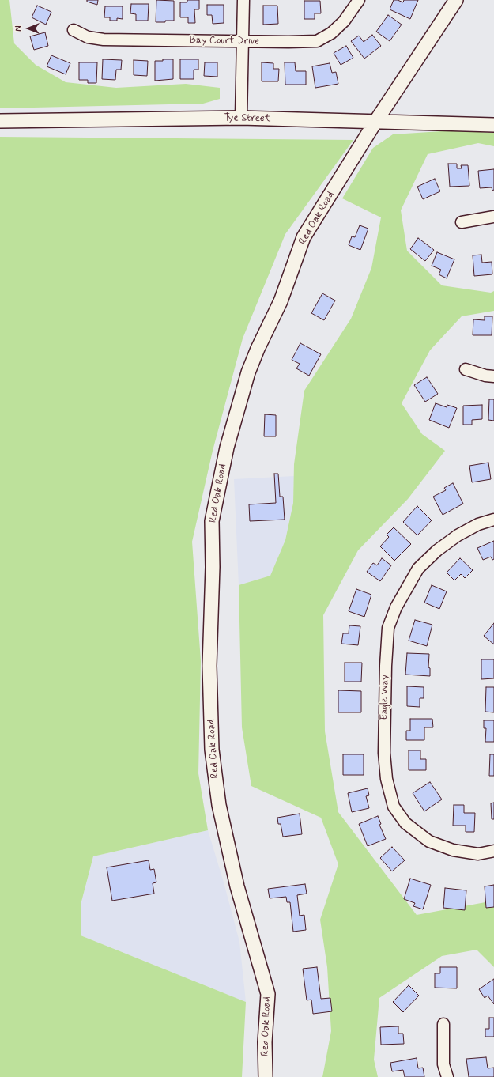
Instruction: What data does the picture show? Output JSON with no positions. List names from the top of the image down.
{
  "streets": {
    "street": [
      "Bay Court Drive",
      "Tye Street",
      "Red Oak Road",
      "Eagle Way"
    ]
  },
  "crossings": [
    ["Tye Street", "Red Oak Road"]
  ],
  "north": "left"
}
